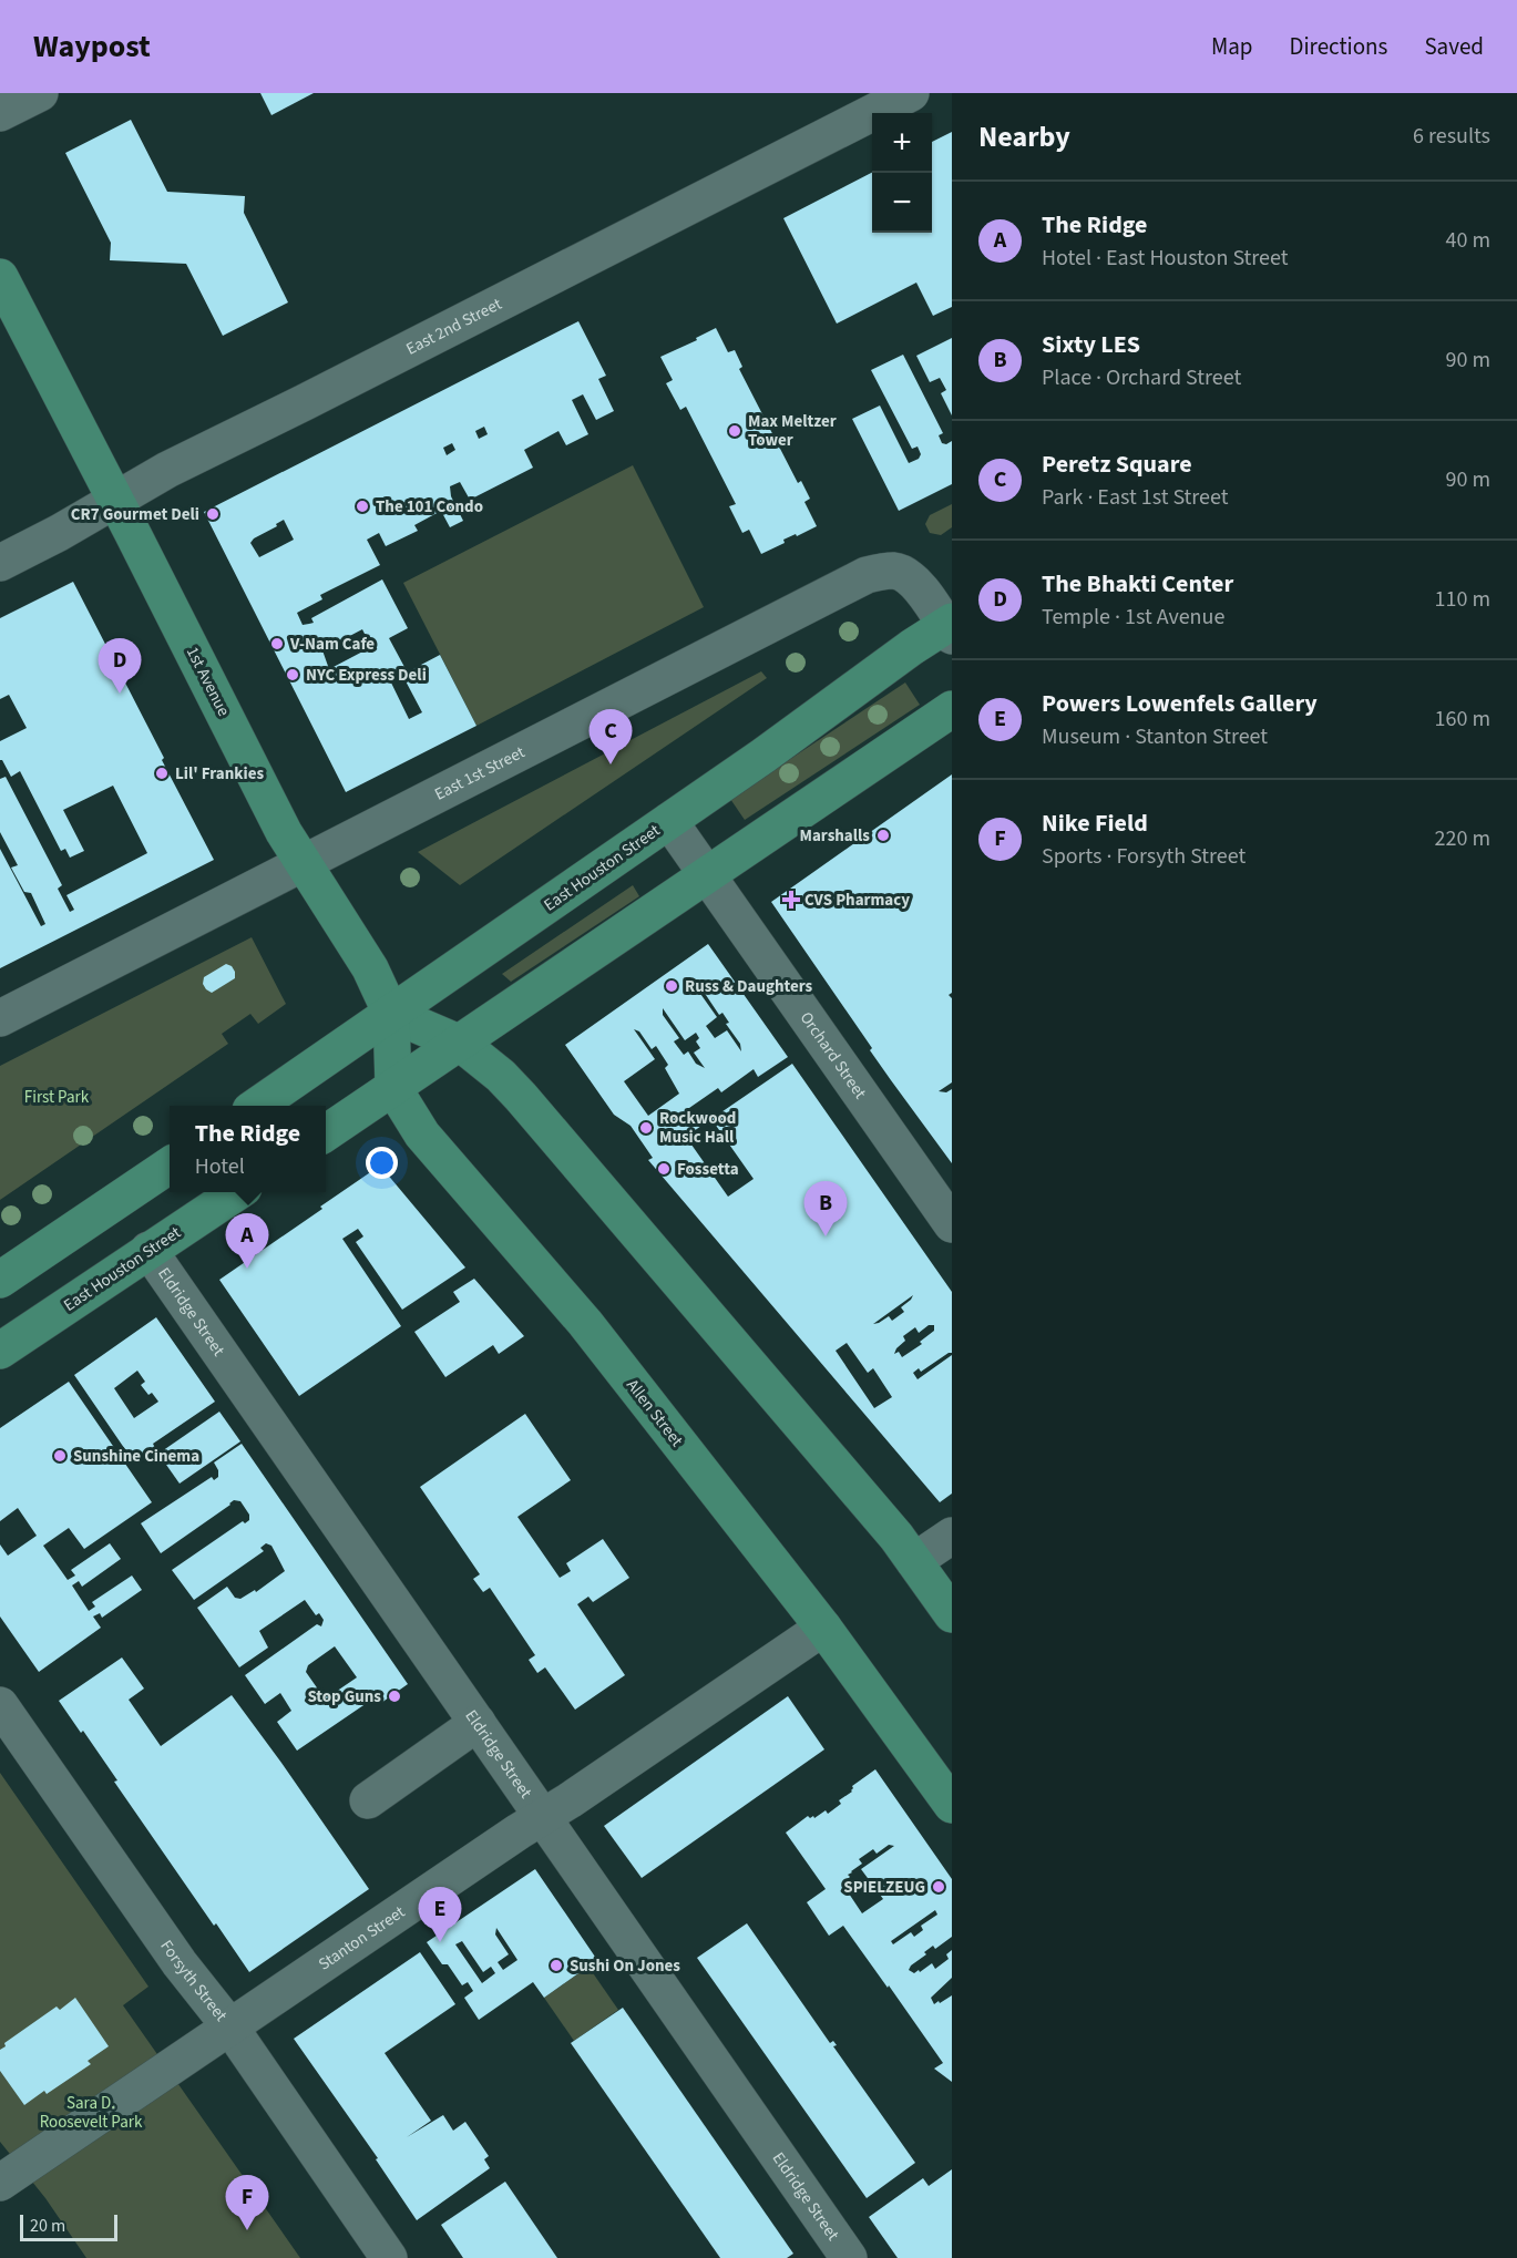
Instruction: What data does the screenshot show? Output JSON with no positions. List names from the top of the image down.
{
  "streets": {
    "main road": ["1st Avenue", "East Houston Street", "Allen Street"],
    "street": [
      "East 2nd Street",
      "East 1st Street",
      "Orchard Street",
      "Eldridge Street",
      "Stanton Street",
      "Forsyth Street"
    ]
  },
  "crossings": [
    ["East 2nd Street", "1st Avenue"],
    ["1st Avenue", "East 1st Street"],
    ["1st Avenue", "East Houston Street"],
    ["East 1st Street", "East Houston Street"],
    ["East Houston Street", "Orchard Street"],
    ["East Houston Street", "Eldridge Street"],
    ["Eldridge Street", "Stanton Street"],
    ["Allen Street", "Stanton Street"],
    ["Stanton Street", "Forsyth Street"]
  ],
  "parks": ["First Park", "Sara D. Roosevelt Park"],
  "places": {
    "other": [
      "Max Meltzer Tower",
      "The 101 Condo",
      "CR7 Gourmet Deli",
      "V-Nam Cafe",
      "NYC Express Deli",
      "Lil' Frankies",
      "Marshalls",
      "Russ & Daughters",
      "Rockwood Music Hall",
      "Fossetta",
      "Sunshine Cinema",
      "Stop Guns",
      "SPIELZEUG",
      "Sushi On Jones"
    ],
    "health": ["CVS Pharmacy"]
  },
  "scale_bar": "20 m",
  "page": {
    "header": "Waypost",
    "nav": ["Map", "Directions", "Saved"],
    "heading": ["Nearby", "6 results"],
    "map_buttons": ["+", "−"],
    "list": [
      {
        "mark": "A",
        "name": "The Ridge",
        "note": "Hotel · East Houston Street",
        "value": "40 m"
      },
      {
        "mark": "B",
        "name": "Sixty LES",
        "note": "Place · Orchard Street",
        "value": "90 m"
      },
      {
        "mark": "C",
        "name": "Peretz Square",
        "note": "Park · East 1st Street",
        "value": "90 m"
      },
      {
        "mark": "D",
        "name": "The Bhakti Center",
        "note": "Temple · 1st Avenue",
        "value": "110 m"
      },
      {
        "mark": "E",
        "name": "Powers Lowenfels Gallery",
        "note": "Museum · Stanton Street",
        "value": "160 m"
      },
      {
        "mark": "F",
        "name": "Nike Field",
        "note": "Sports · Forsyth Street",
        "value": "220 m"
      }
    ],
    "pins": [
      "D",
      "C",
      "B",
      "A",
      "E",
      "F"
    ],
    "popup": ["The Ridge", "Hotel"],
    "scale": "20 m"
  }
}
